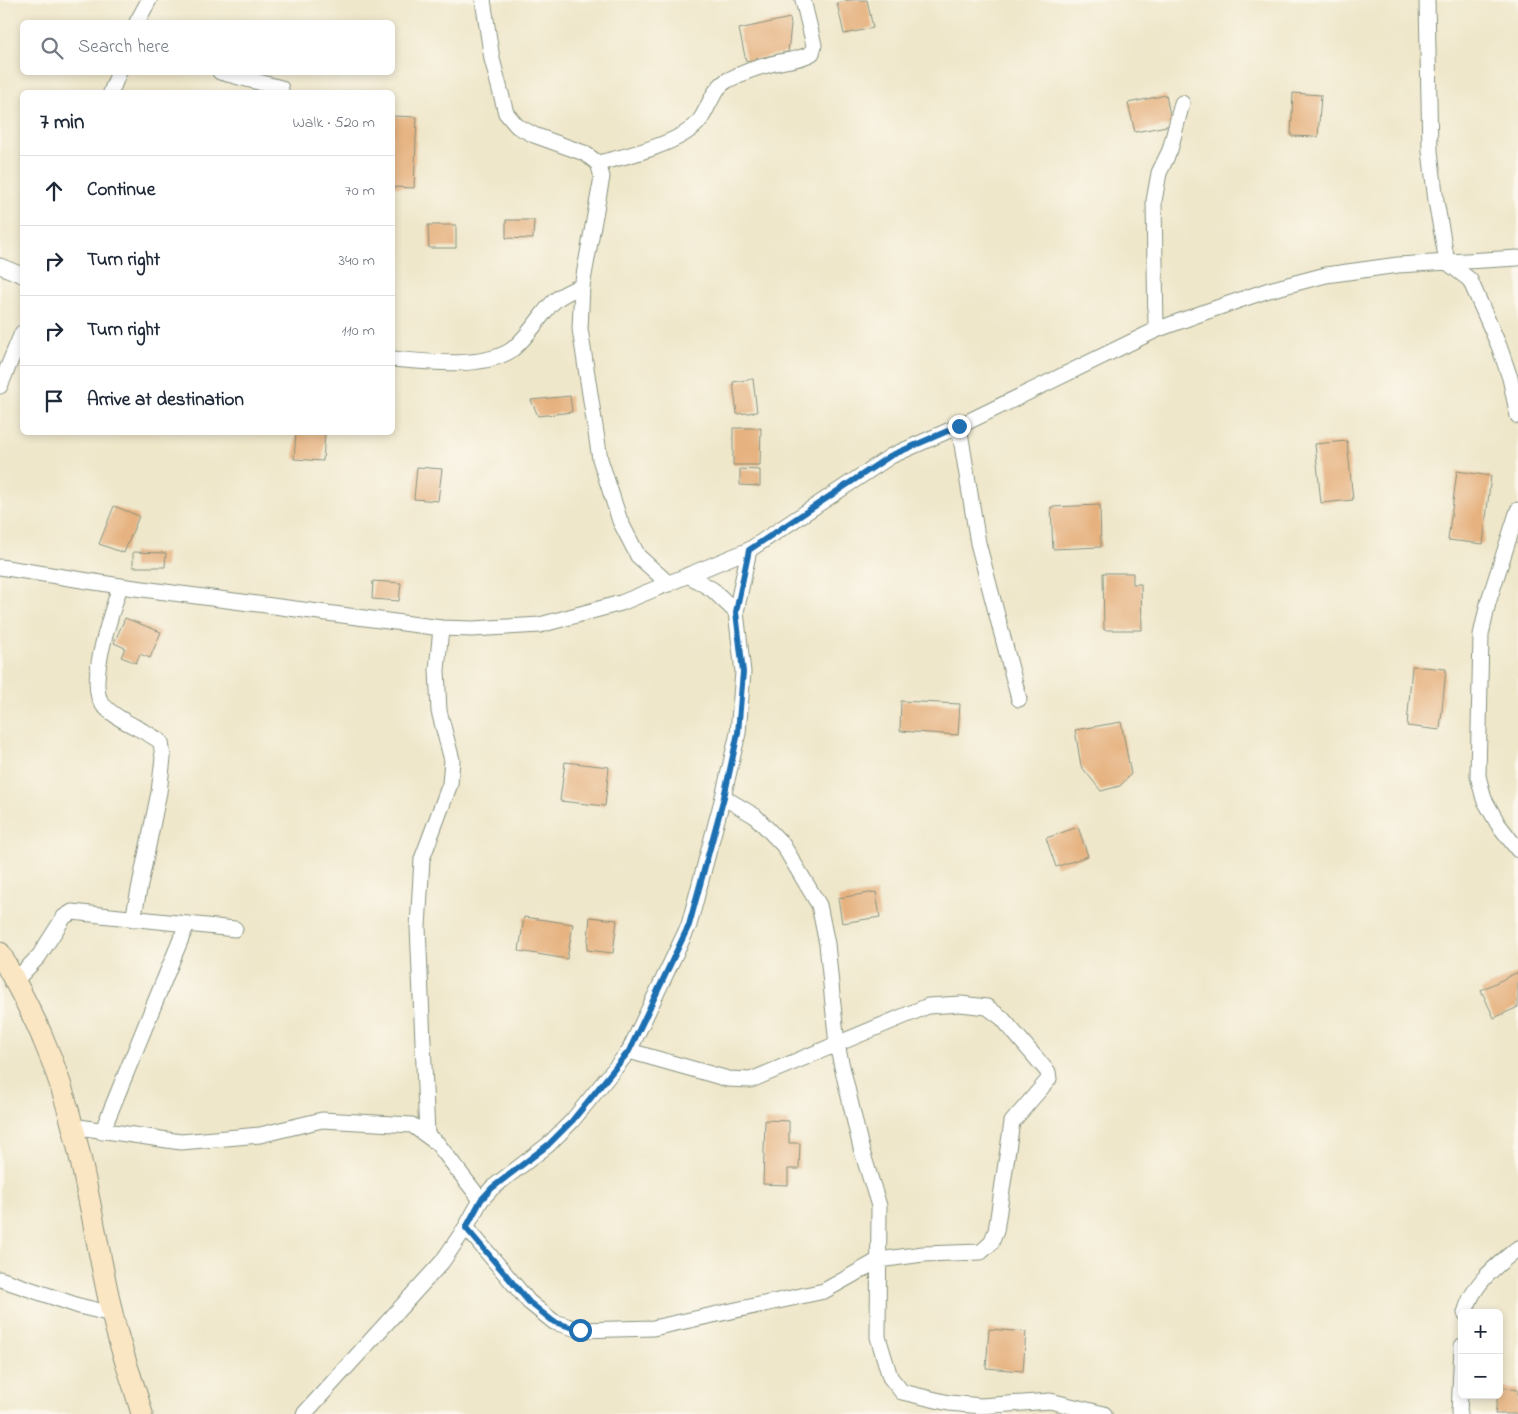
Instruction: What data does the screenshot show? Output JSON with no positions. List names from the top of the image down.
{
  "page": {
    "search": "Search here",
    "heading": ["7 min", "Walk · 520 m"],
    "list": [
      ["Continue", "70 m"],
      ["Turn right", "340 m"],
      ["Turn right", "110 m"],
      "Arrive at destination"
    ],
    "map_buttons": ["+", "−"]
  }
}
